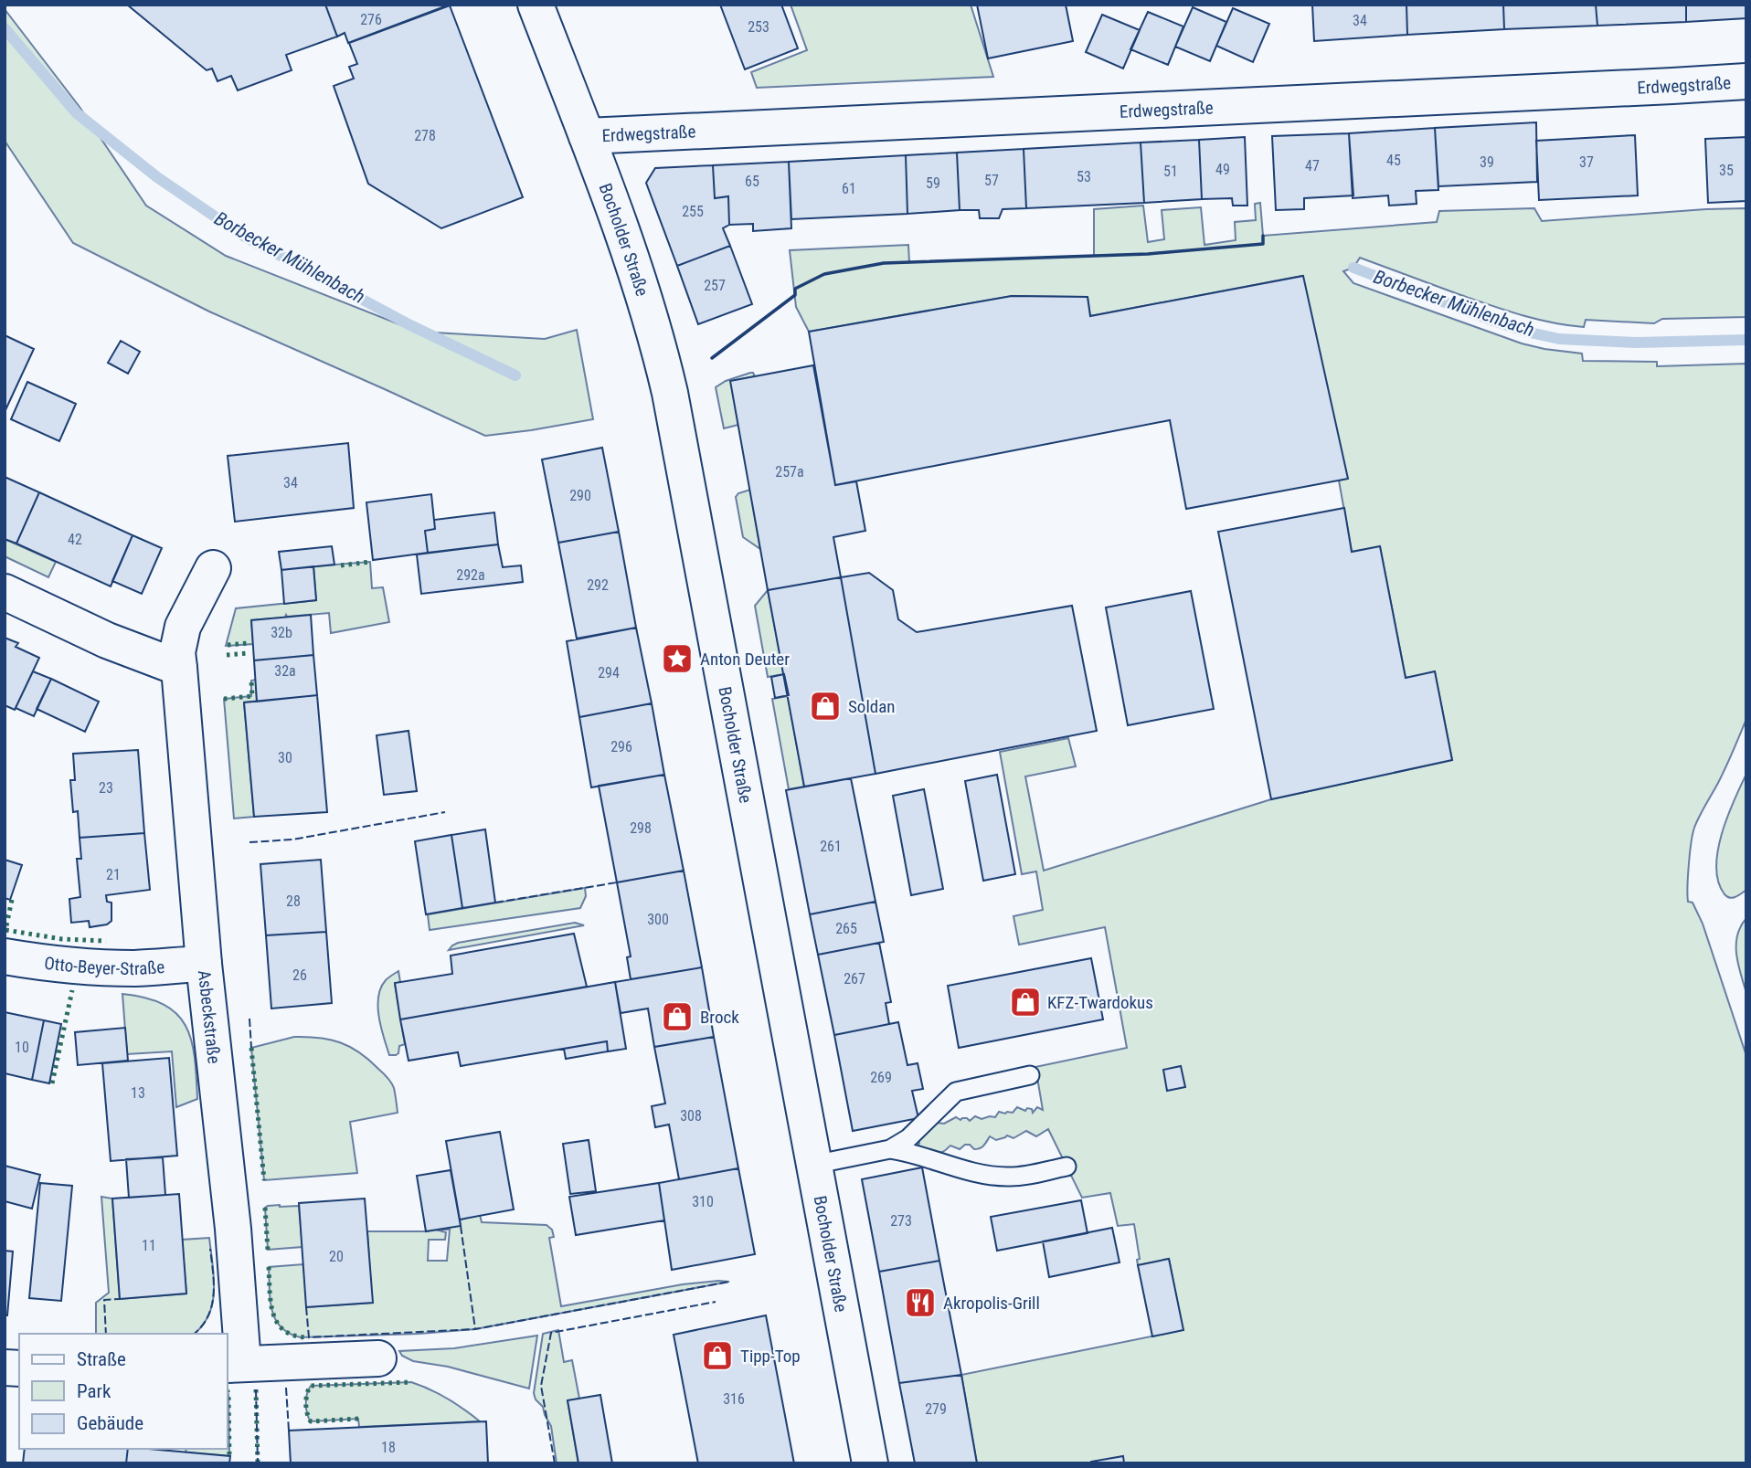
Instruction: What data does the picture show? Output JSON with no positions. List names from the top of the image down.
{
  "streets": {
    "street": [
      "Erdwegstraße",
      "Bocholder Straße",
      "Otto-Beyer-Straße",
      "Asbeckstraße"
    ]
  },
  "crossings": [
    ["Erdwegstraße", "Bocholder Straße"],
    ["Otto-Beyer-Straße", "Asbeckstraße"]
  ],
  "water": ["Borbecker Mühlenbach"],
  "places": {
    "place": ["Anton Deuter"],
    "shop": [
      "Soldan",
      "KFZ-Twardokus",
      "Brock",
      "Tipp-Top"
    ],
    "restaurant": ["Akropolis-Grill"]
  },
  "house_numbers": [
    "276",
    "34",
    "253",
    "278",
    "45",
    "39",
    "37",
    "47",
    "49",
    "35",
    "51",
    "53",
    "57",
    "65",
    "59",
    "61",
    "255",
    "257",
    "257a",
    "34",
    "290",
    "42",
    "292a",
    "292",
    "32b",
    "32a",
    "294",
    "296",
    "30",
    "23",
    "298",
    "261",
    "21",
    "28",
    "300",
    "265",
    "26",
    "267",
    "10",
    "269",
    "13",
    "308",
    "310",
    "273",
    "11",
    "20",
    "316",
    "279",
    "18"
  ],
  "legend": ["Straße", "Park", "Gebäude"]
}
